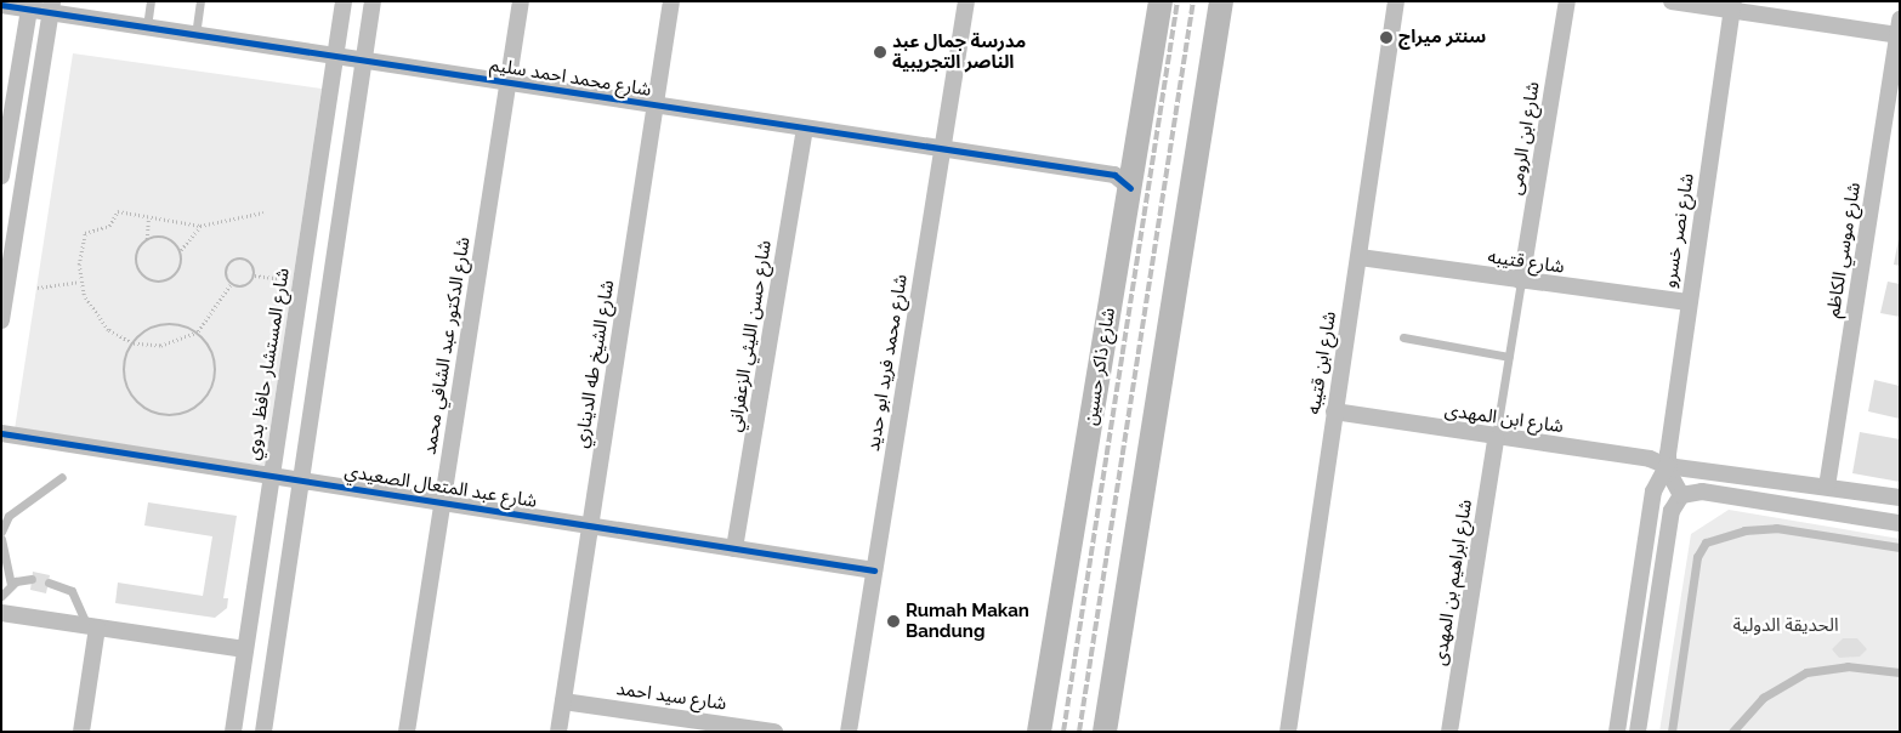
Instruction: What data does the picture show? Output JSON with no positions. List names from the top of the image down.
{
  "streets": {
    "main road": ["شارع ذاكر حسين"],
    "street": [
      "شارع محمد احمد سليم",
      "شارع ابن الرومى",
      "شارع نصر خسرو",
      "شارع موسي الكاظم",
      "شارع قتيبه",
      "شارع حسن الليثي الزعفراني",
      "شارع الدكتور عبد الشافي محمد",
      "شارع محمد فريد ابو حديد",
      "شارع ابن قتيبه",
      "شارع المستشار حافظ بدوي",
      "شارع الشيخ طه الديناري",
      "شارع ابن المهدى",
      "شارع عبد المتعال الصعيدي",
      "شارع ابراهيم بن المهدى",
      "شارع سيد احمد"
    ]
  },
  "crossings": [
    ["شارع محمد احمد سليم", "شارع حسن الليثي الزعفراني"],
    ["شارع محمد احمد سليم", "شارع الدكتور عبد الشافي محمد"],
    ["شارع محمد احمد سليم", "شارع محمد فريد ابو حديد"],
    ["شارع محمد احمد سليم", "شارع المستشار حافظ بدوي"],
    ["شارع محمد احمد سليم", "شارع الشيخ طه الديناري"],
    ["شارع محمد احمد سليم", "شارع ذاكر حسين"],
    ["شارع ابن الرومى", "شارع قتيبه"],
    ["شارع نصر خسرو", "شارع قتيبه"],
    ["شارع نصر خسرو", "شارع ابن المهدى"],
    ["شارع موسي الكاظم", "شارع ابن المهدى"],
    ["شارع قتيبه", "شارع ابن قتيبه"],
    ["شارع حسن الليثي الزعفراني", "شارع عبد المتعال الصعيدي"],
    ["شارع الدكتور عبد الشافي محمد", "شارع عبد المتعال الصعيدي"],
    ["شارع محمد فريد ابو حديد", "شارع عبد المتعال الصعيدي"],
    ["شارع ابن قتيبه", "شارع ابن المهدى"],
    ["شارع المستشار حافظ بدوي", "شارع عبد المتعال الصعيدي"],
    ["شارع الشيخ طه الديناري", "شارع عبد المتعال الصعيدي"],
    ["شارع الشيخ طه الديناري", "شارع سيد احمد"],
    ["شارع ابن المهدى", "شارع ابراهيم بن المهدى"]
  ],
  "parks": ["الحديقة الدولية"],
  "places": ["سنتر ميراج", "مدرسة جمال عبد الناصر التجريبية", "Rumah Makan Bandung"]
}
